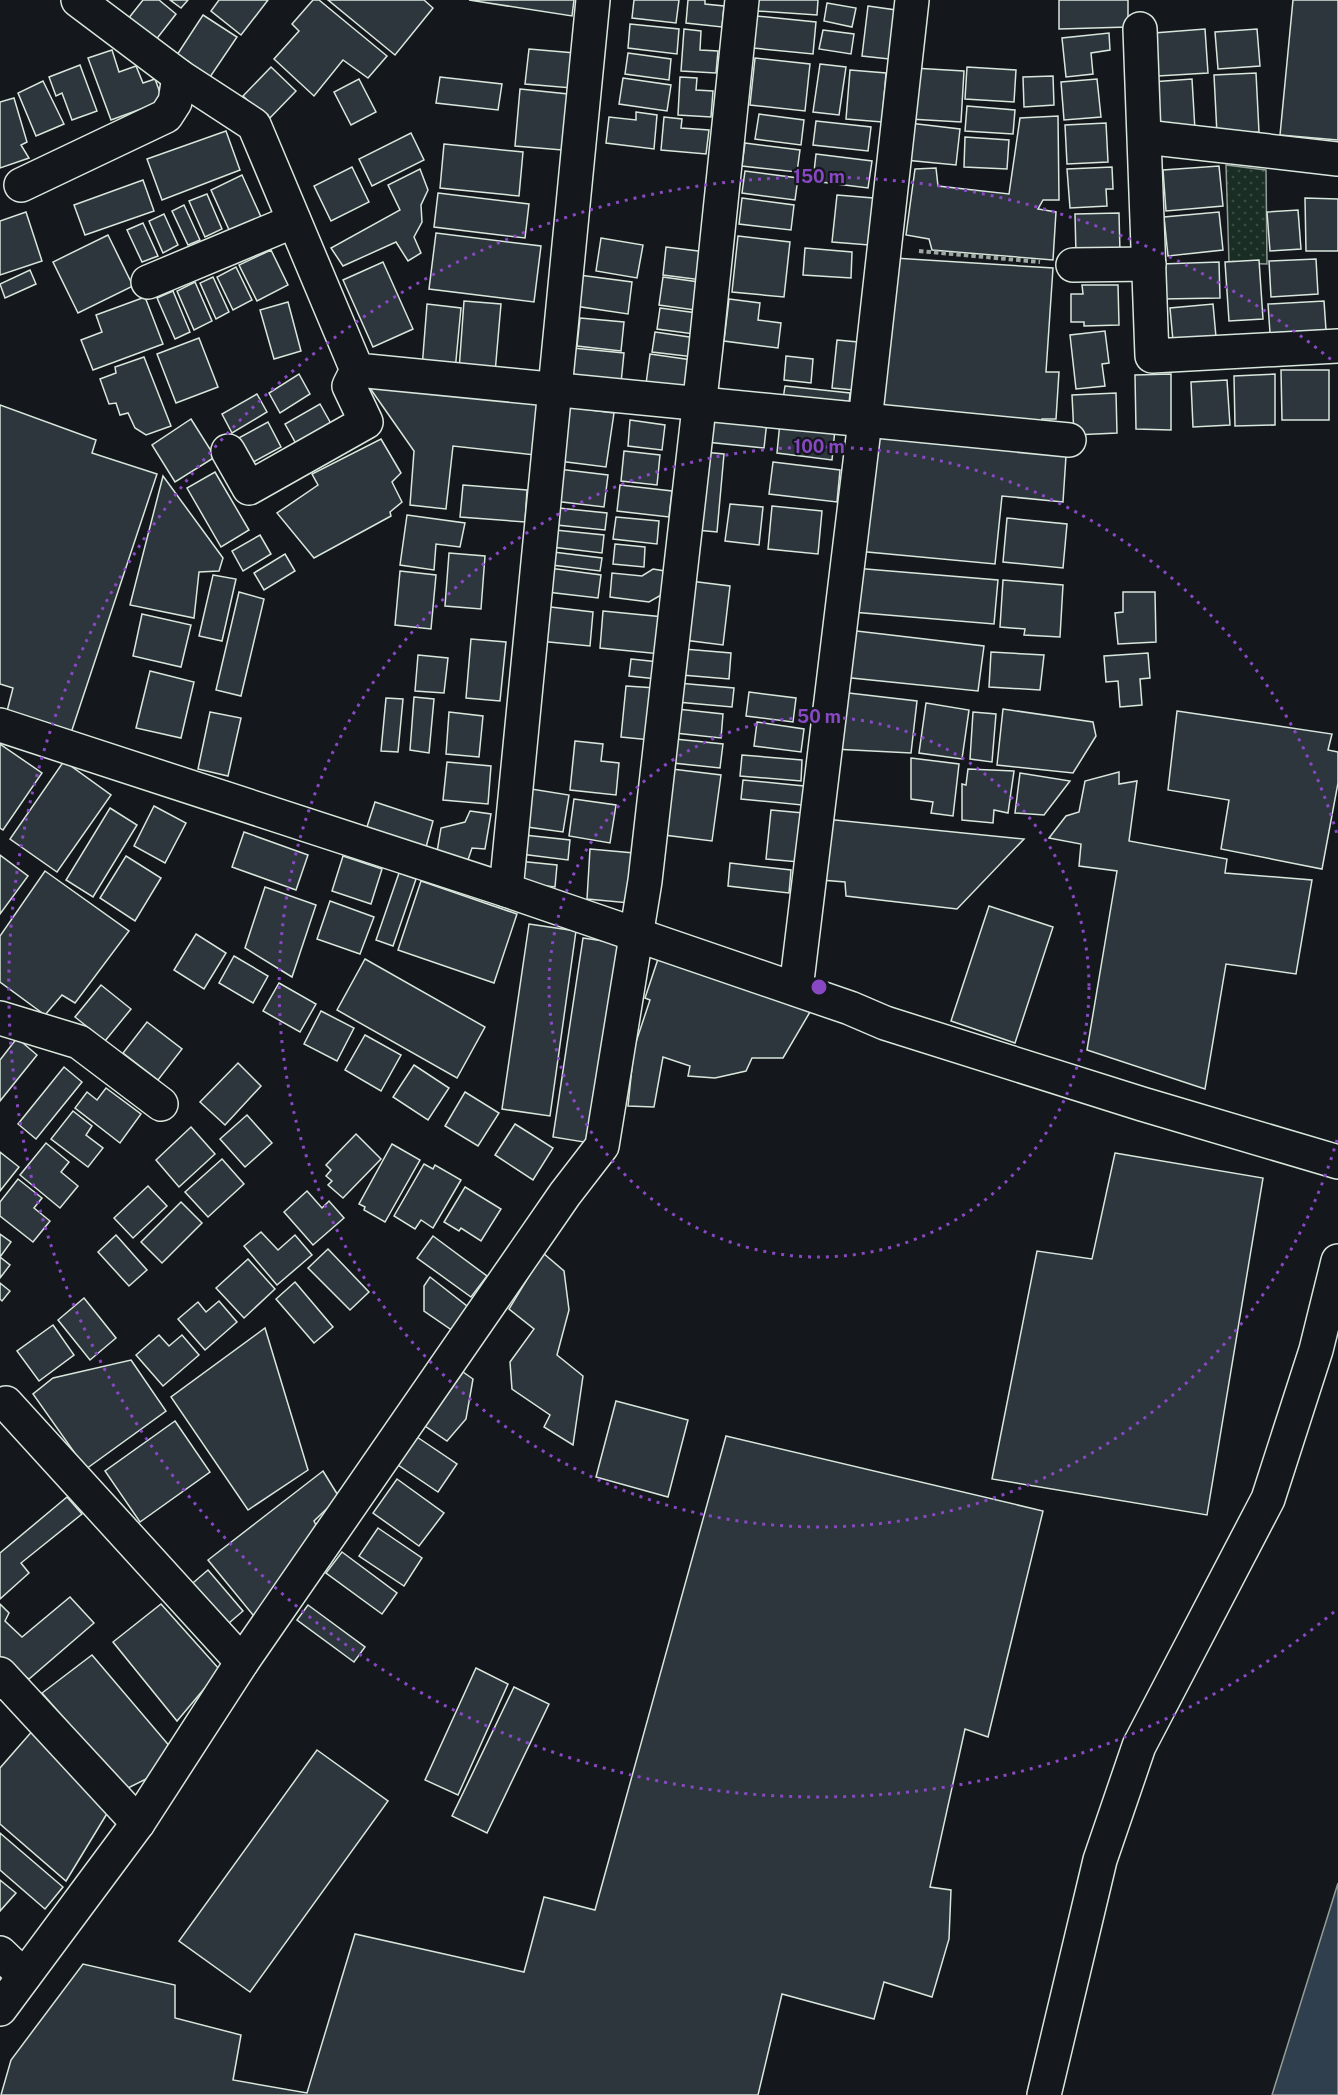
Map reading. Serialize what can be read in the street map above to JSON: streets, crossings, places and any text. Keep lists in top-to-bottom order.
{
  "rings": ["150 m", "100 m", "50 m"]
}
